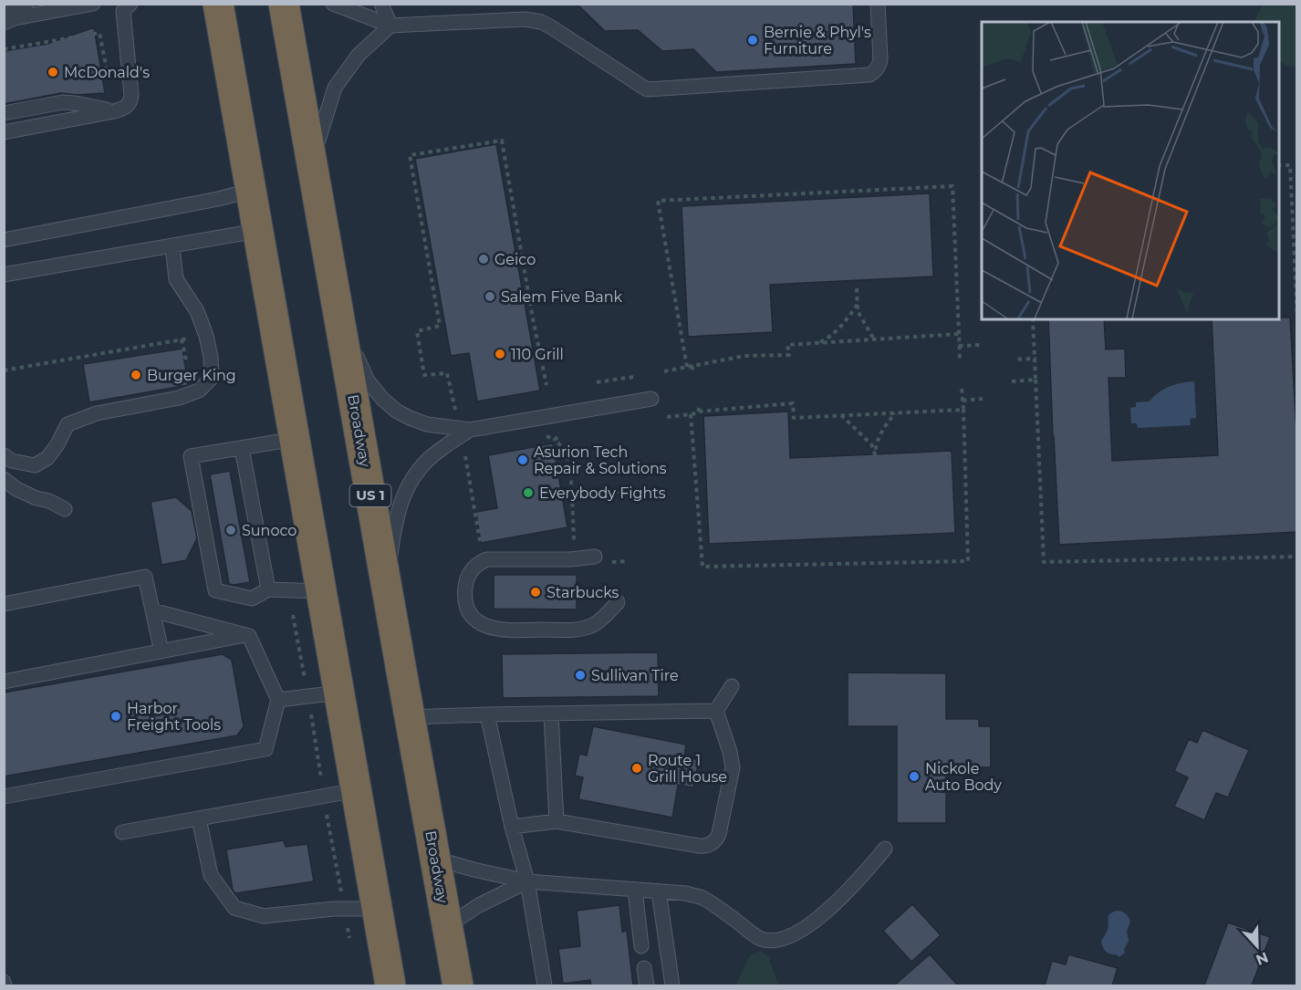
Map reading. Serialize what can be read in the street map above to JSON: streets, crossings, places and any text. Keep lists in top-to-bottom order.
{
  "streets": {
    "highway": ["Broadway", "US 1"]
  },
  "places": [
    "Bernie & Phyl's Furniture",
    "McDonald's",
    "Geico",
    "Salem Five Bank",
    "110 Grill",
    "Burger King",
    "Asurion Tech Repair & Solutions",
    "Everybody Fights",
    "Sunoco",
    "Starbucks",
    "Sullivan Tire",
    "Harbor Freight Tools",
    "Route 1 Grill House",
    "Nickole Auto Body"
  ],
  "north": "bottom"
}
